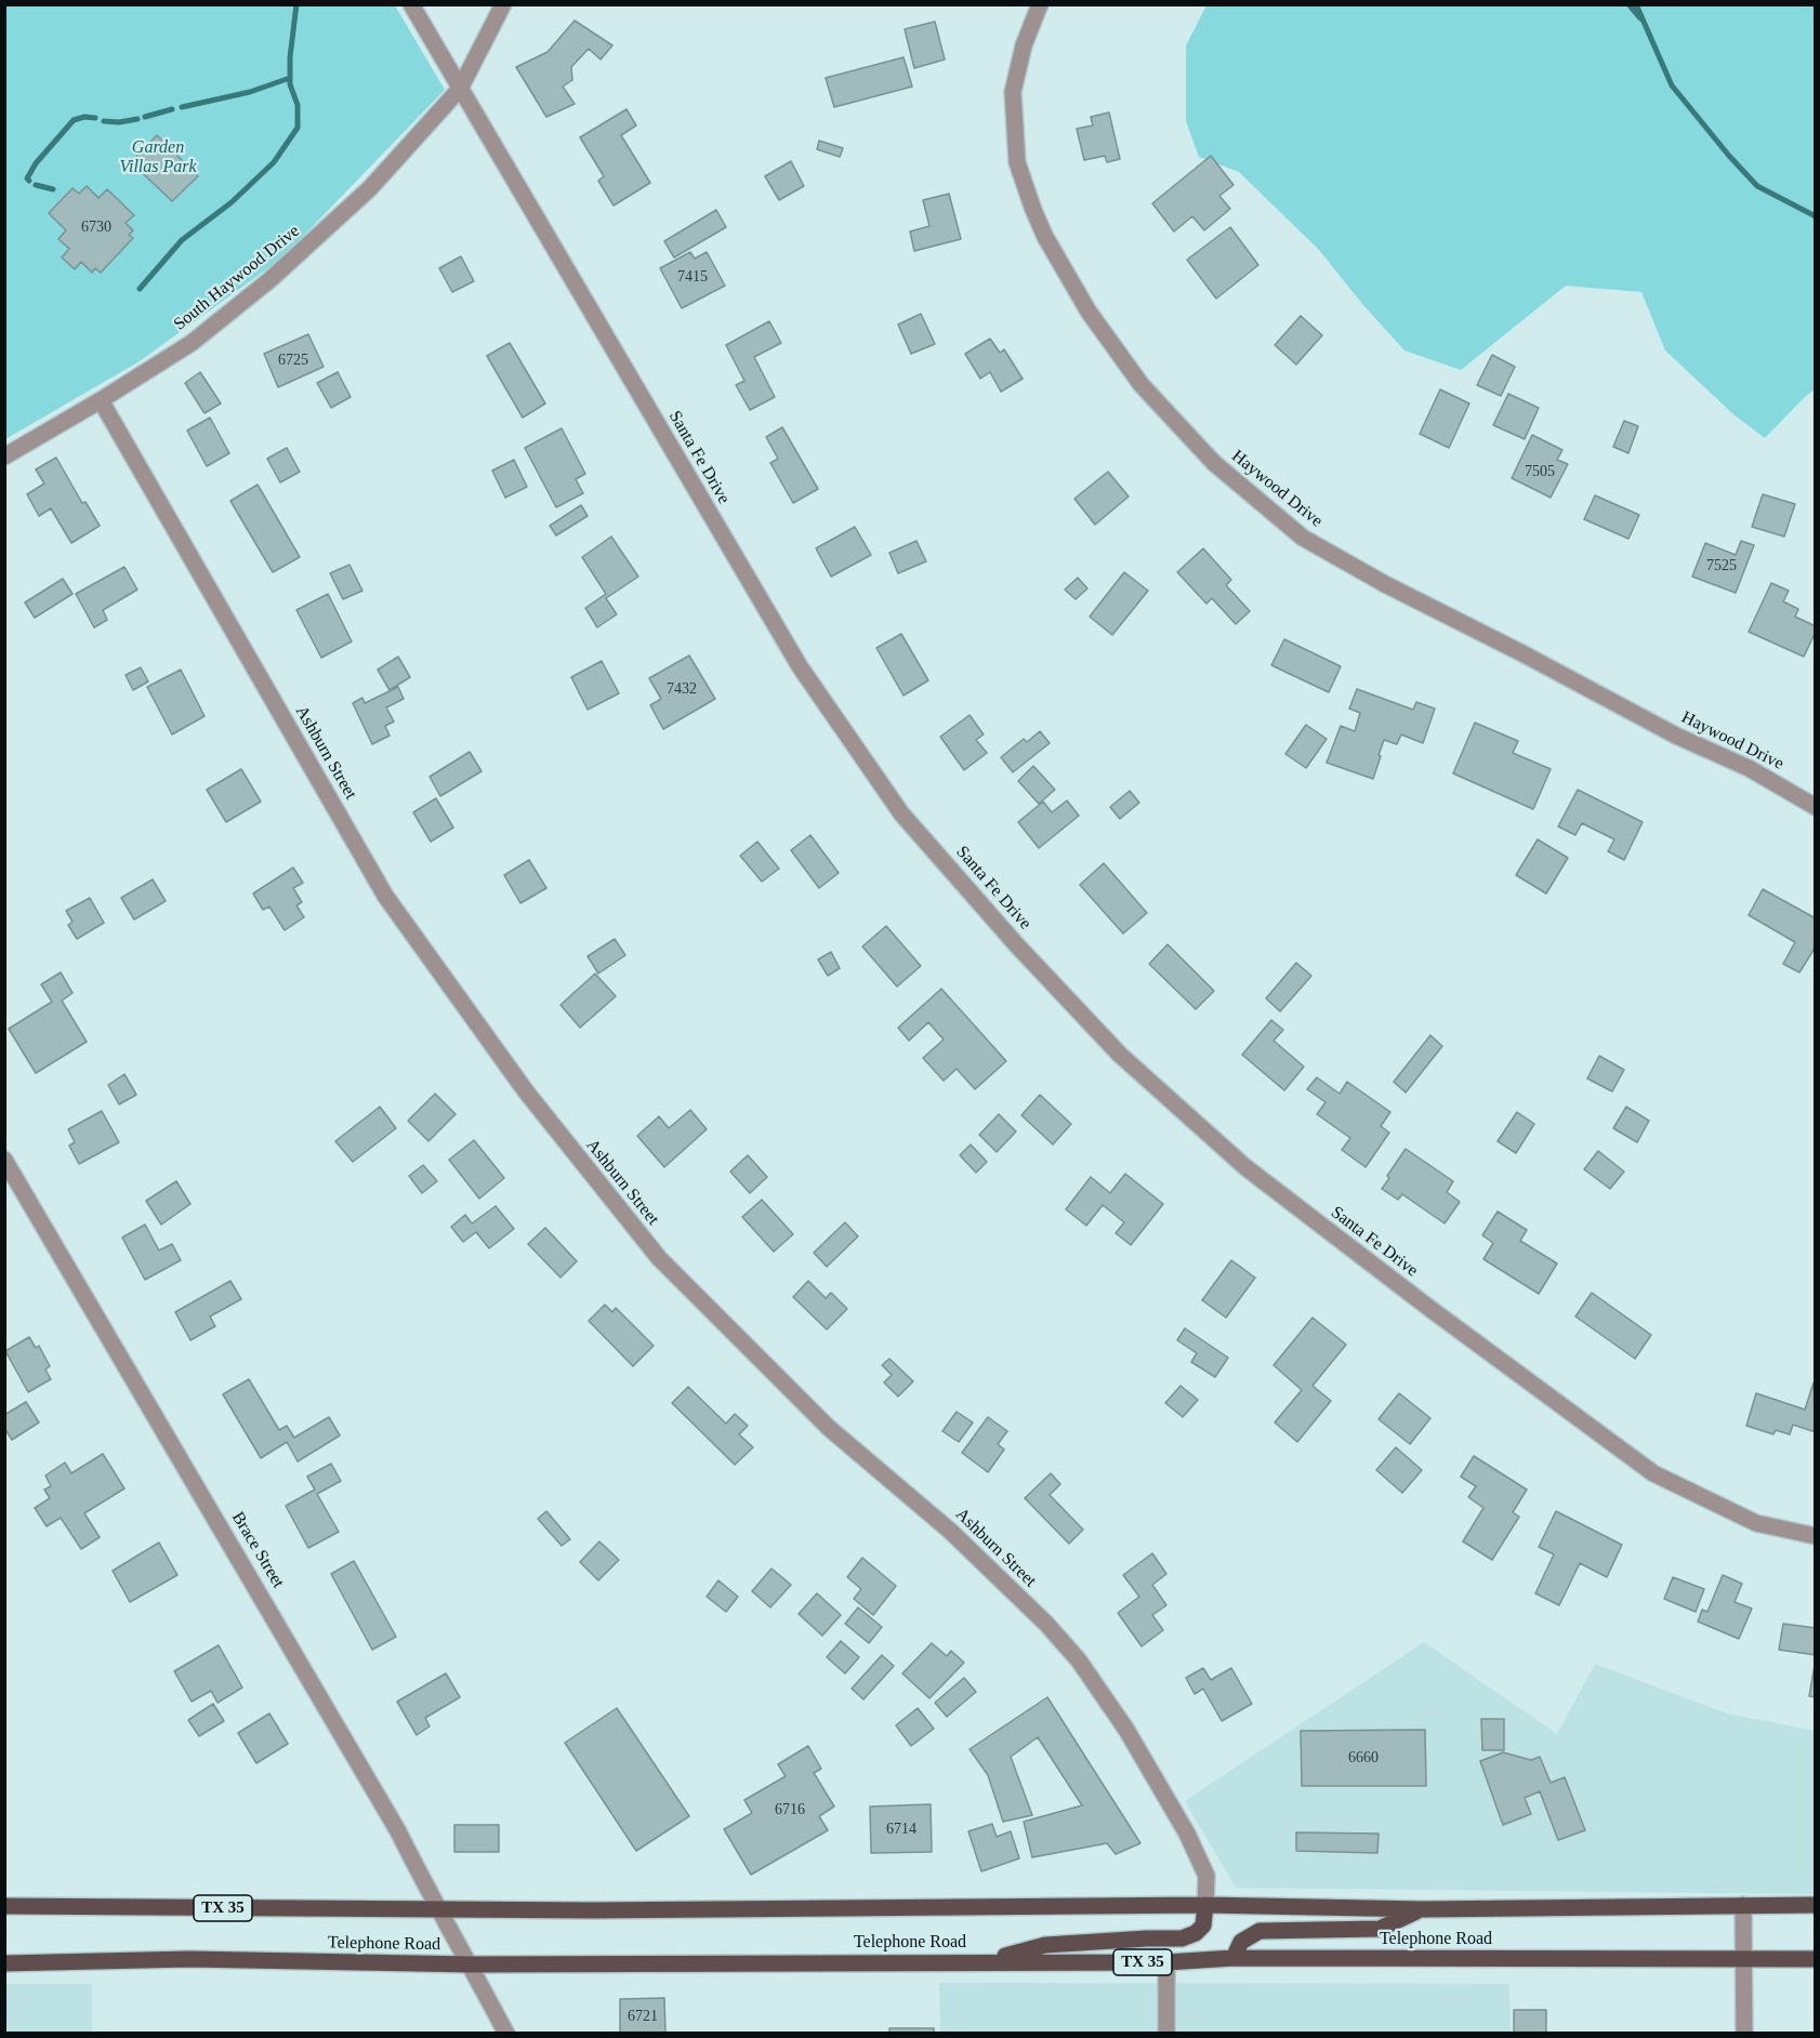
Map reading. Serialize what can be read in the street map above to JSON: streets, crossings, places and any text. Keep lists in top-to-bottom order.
{
  "streets": {
    "main road": ["TX 35", "Telephone Road"],
    "street": [
      "South Haywood Drive",
      "Santa Fe Drive",
      "Haywood Drive",
      "Ashburn Street",
      "Brace Street"
    ]
  },
  "crossings": [
    ["South Haywood Drive", "Santa Fe Drive"],
    ["South Haywood Drive", "Ashburn Street"],
    ["Ashburn Street", "Telephone Road"],
    ["Brace Street", "Telephone Road"]
  ],
  "parks": ["Garden Villas Park"],
  "house_numbers": [
    "6730",
    "7415",
    "6725",
    "7505",
    "7525",
    "7432",
    "6660",
    "6716",
    "6714",
    "6721"
  ]
}
